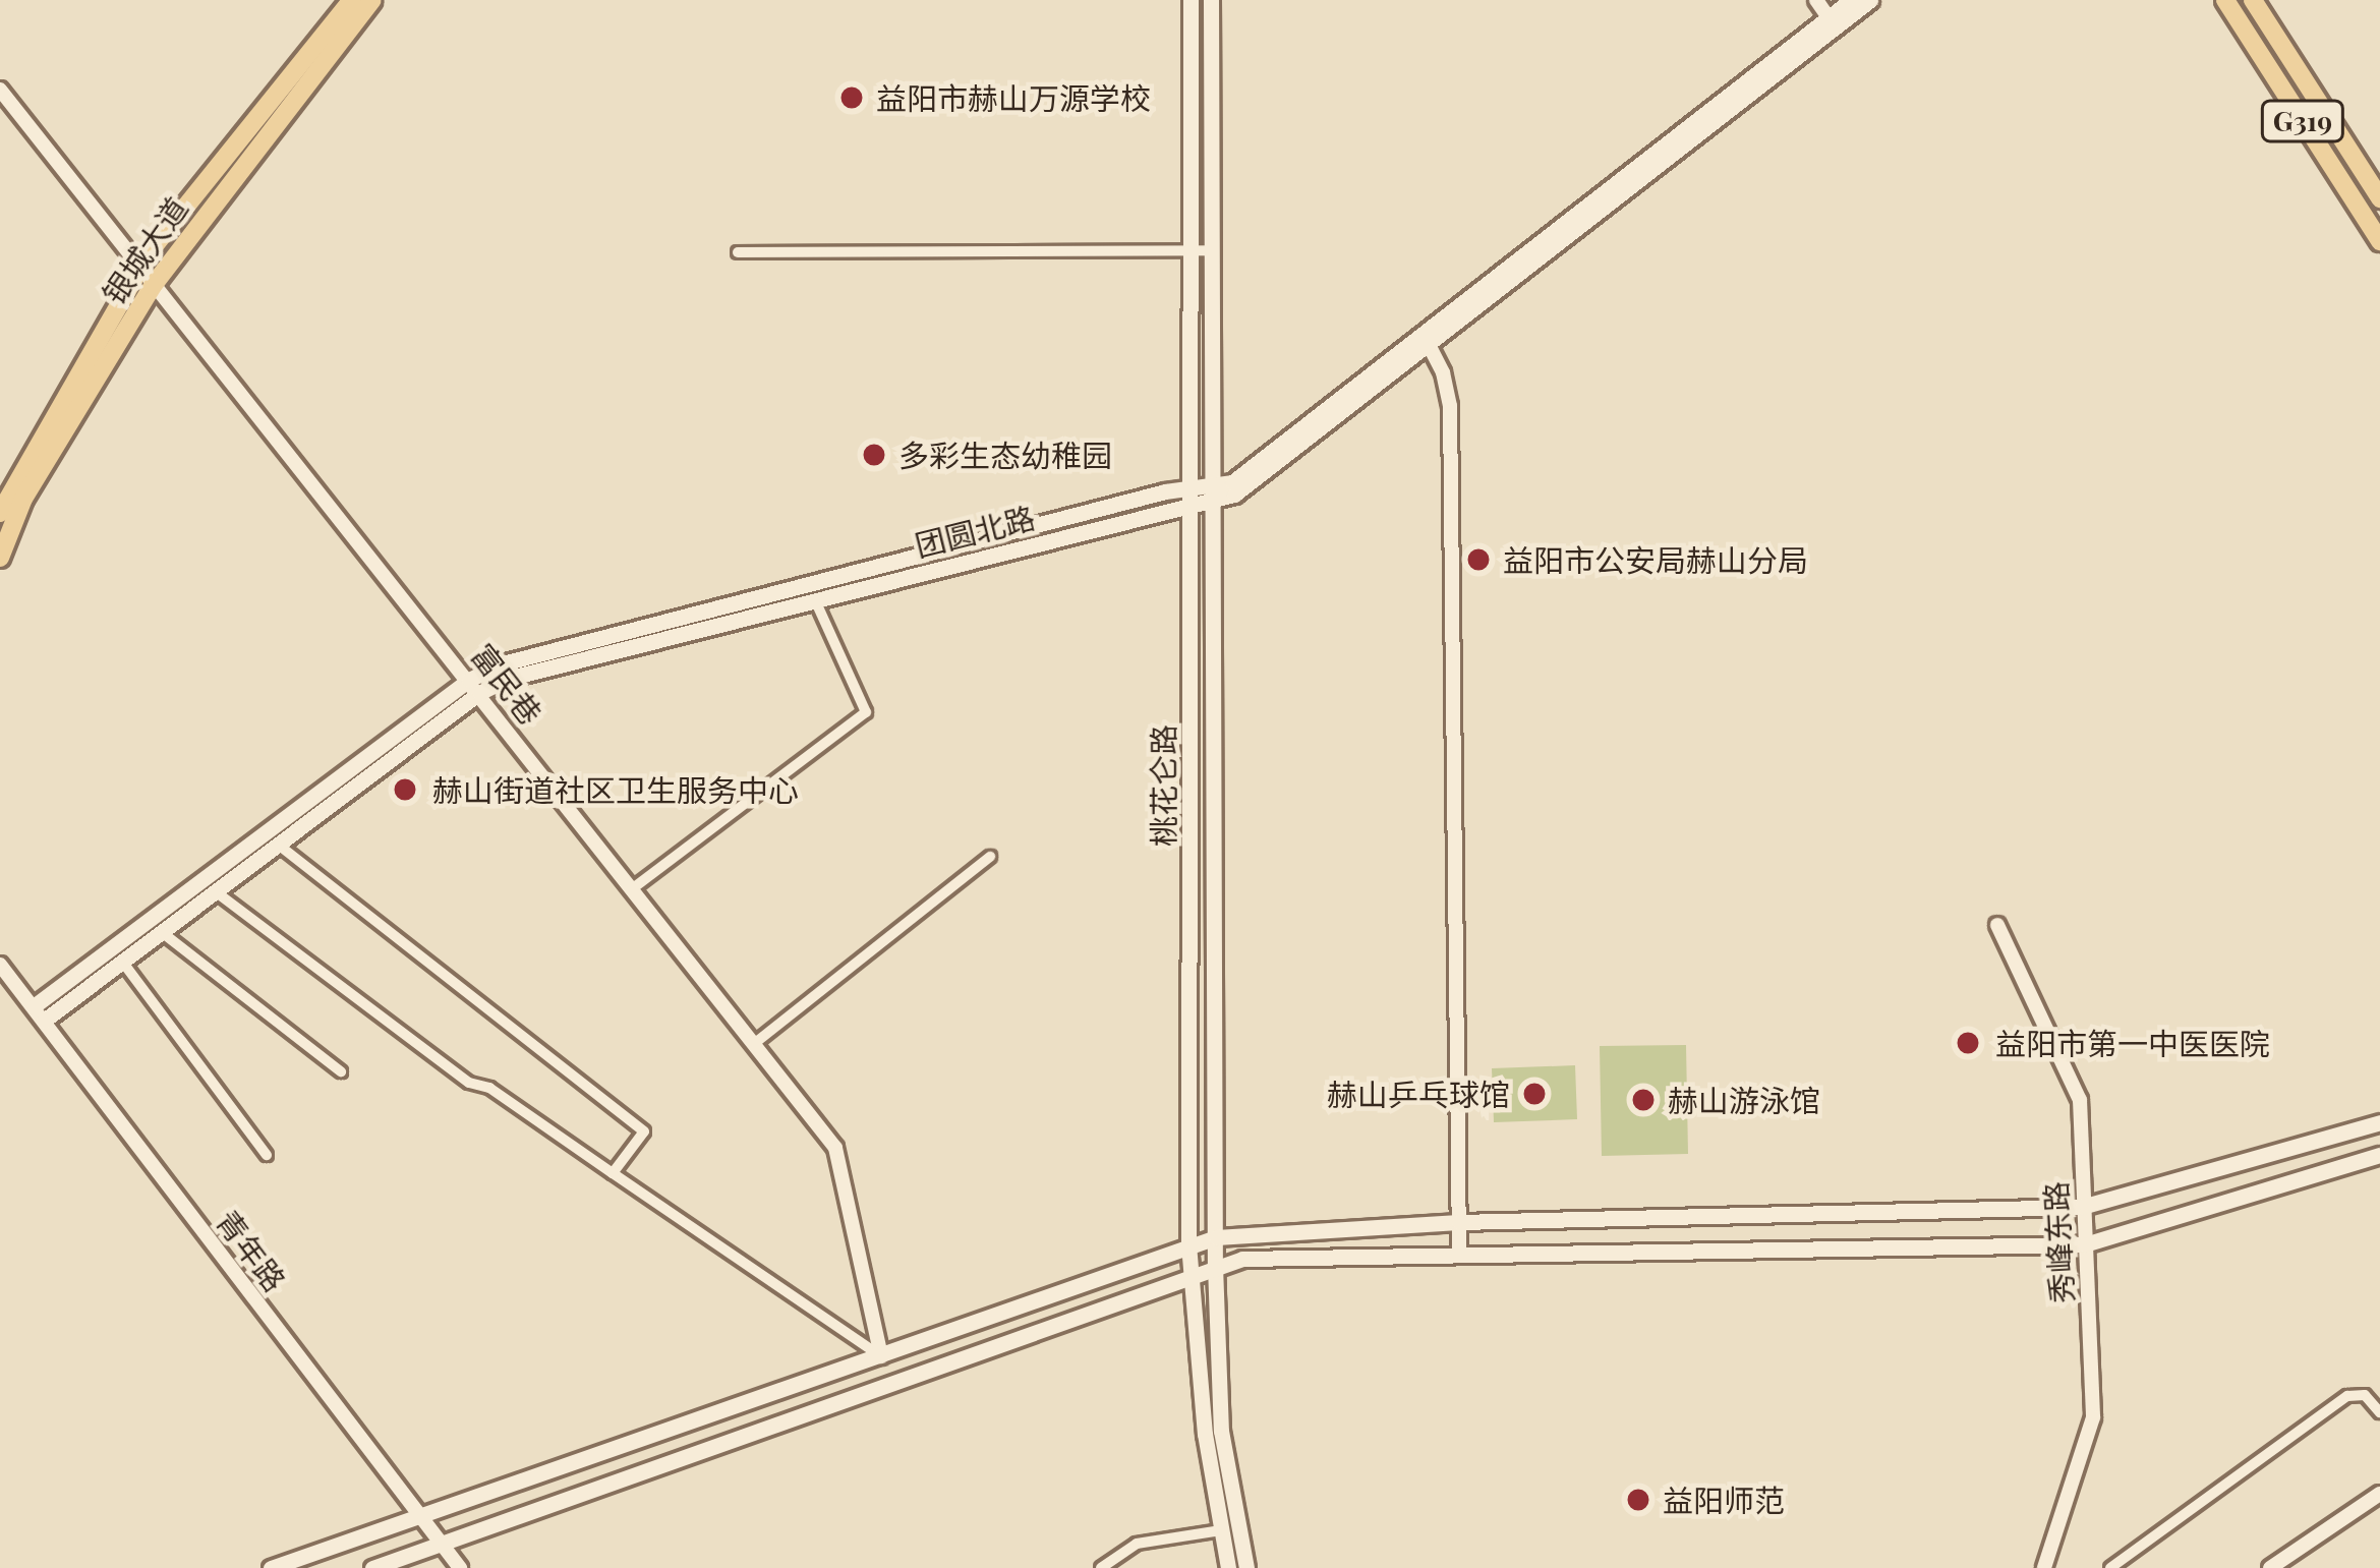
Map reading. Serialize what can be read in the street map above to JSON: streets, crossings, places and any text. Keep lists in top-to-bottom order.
{
  "streets": {
    "main road": [
      "G319",
      "银城大道",
      "团圆北路",
      "桃花仑路"
    ],
    "street": ["富民巷", "秀峰东路", "青年路"]
  },
  "crossings": [
    ["银城大道", "富民巷"],
    ["团圆北路", "富民巷"],
    ["团圆北路", "桃花仑路"],
    ["团圆北路", "青年路"]
  ],
  "places": [
    "益阳市赫山万源学校",
    "多彩生态幼稚园",
    "益阳市公安局赫山分局",
    "赫山街道社区卫生服务中心",
    "益阳市第一中医医院",
    "赫山乒乓球馆",
    "赫山游泳馆",
    "益阳师范"
  ]
}
